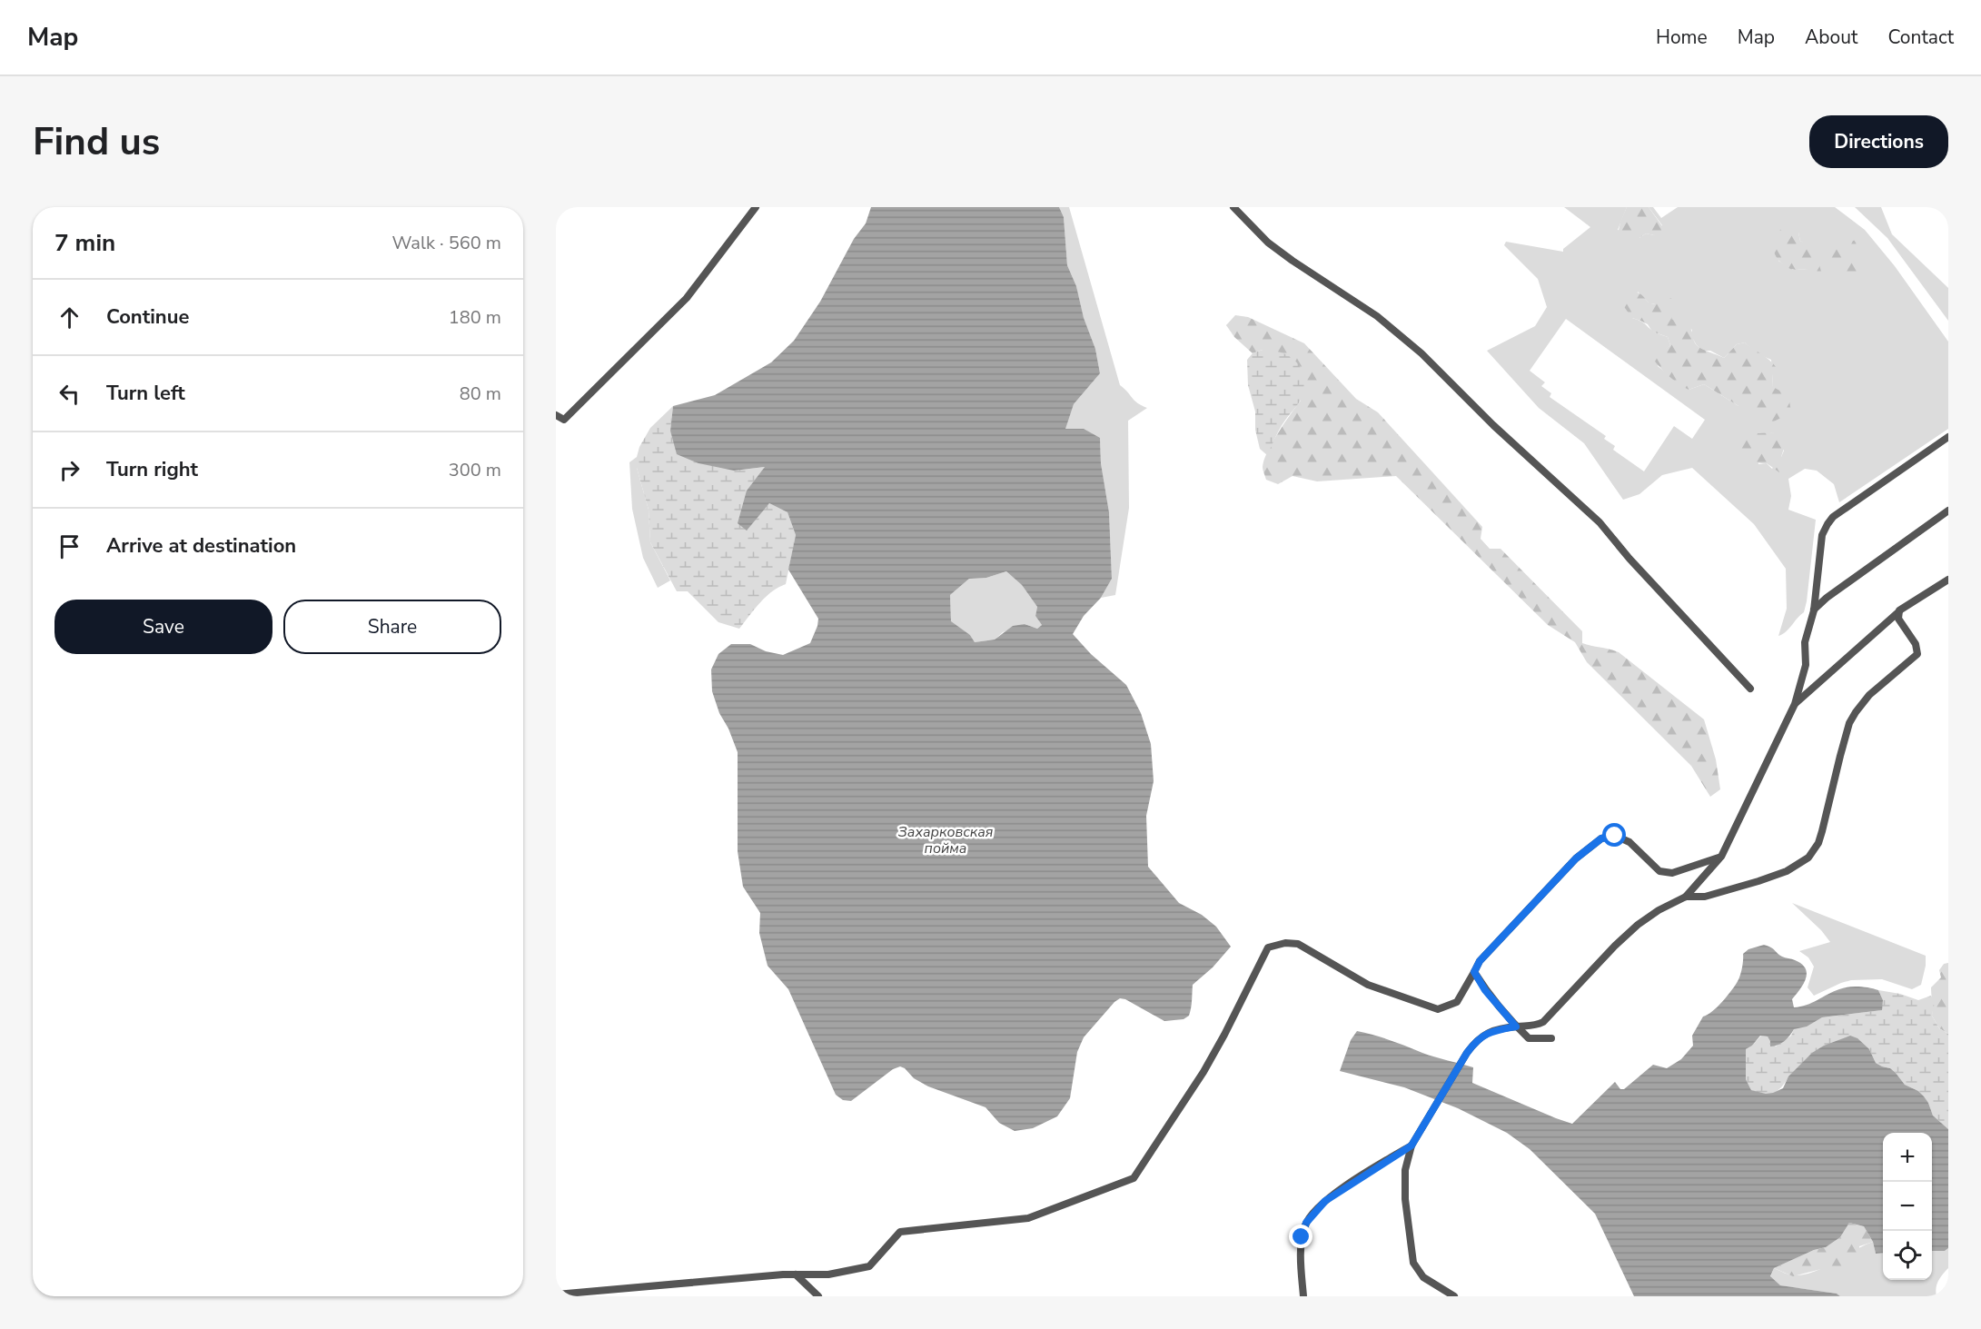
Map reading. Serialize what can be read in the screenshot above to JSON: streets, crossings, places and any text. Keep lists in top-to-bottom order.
{
  "water": ["Захарковская пойма"],
  "page": {
    "header": "Map",
    "nav": [
      "Home",
      "Map",
      "About",
      "Contact"
    ],
    "buttons": [
      "Directions",
      ["Save", "Share"]
    ],
    "title": "Find us",
    "heading": ["7 min", "Walk · 560 m"],
    "list": [
      ["Continue", "180 m"],
      ["Turn left", "80 m"],
      ["Turn right", "300 m"],
      "Arrive at destination"
    ],
    "map_buttons": ["+", "−"]
  }
}
